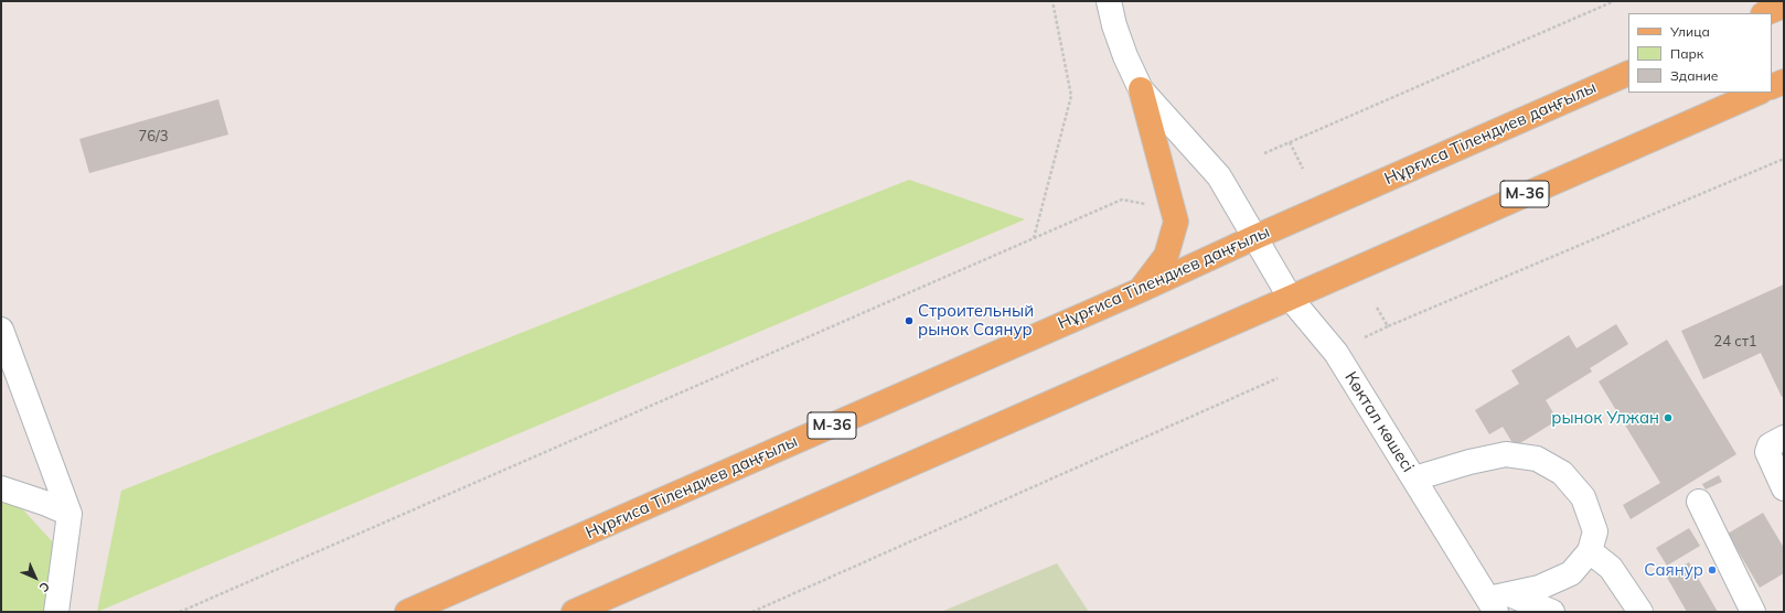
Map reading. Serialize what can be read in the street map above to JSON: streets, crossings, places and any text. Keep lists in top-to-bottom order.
{
  "streets": {
    "main road": ["Нұрғиса Тілендиев даңғылы", "M-36"],
    "street": ["Көктал көшесі"]
  },
  "crossings": [
    ["Нұрғиса Тілендиев даңғылы", "Көктал көшесі"],
    ["M-36", "Көктал көшесі"]
  ],
  "places": ["Строительный рынок Саянур", "рынок Улжан", "Саянур"],
  "house_numbers": ["76/3", "24 ст1"],
  "legend": ["Улица", "Парк", "Здание"],
  "north": "bottom right"
}
